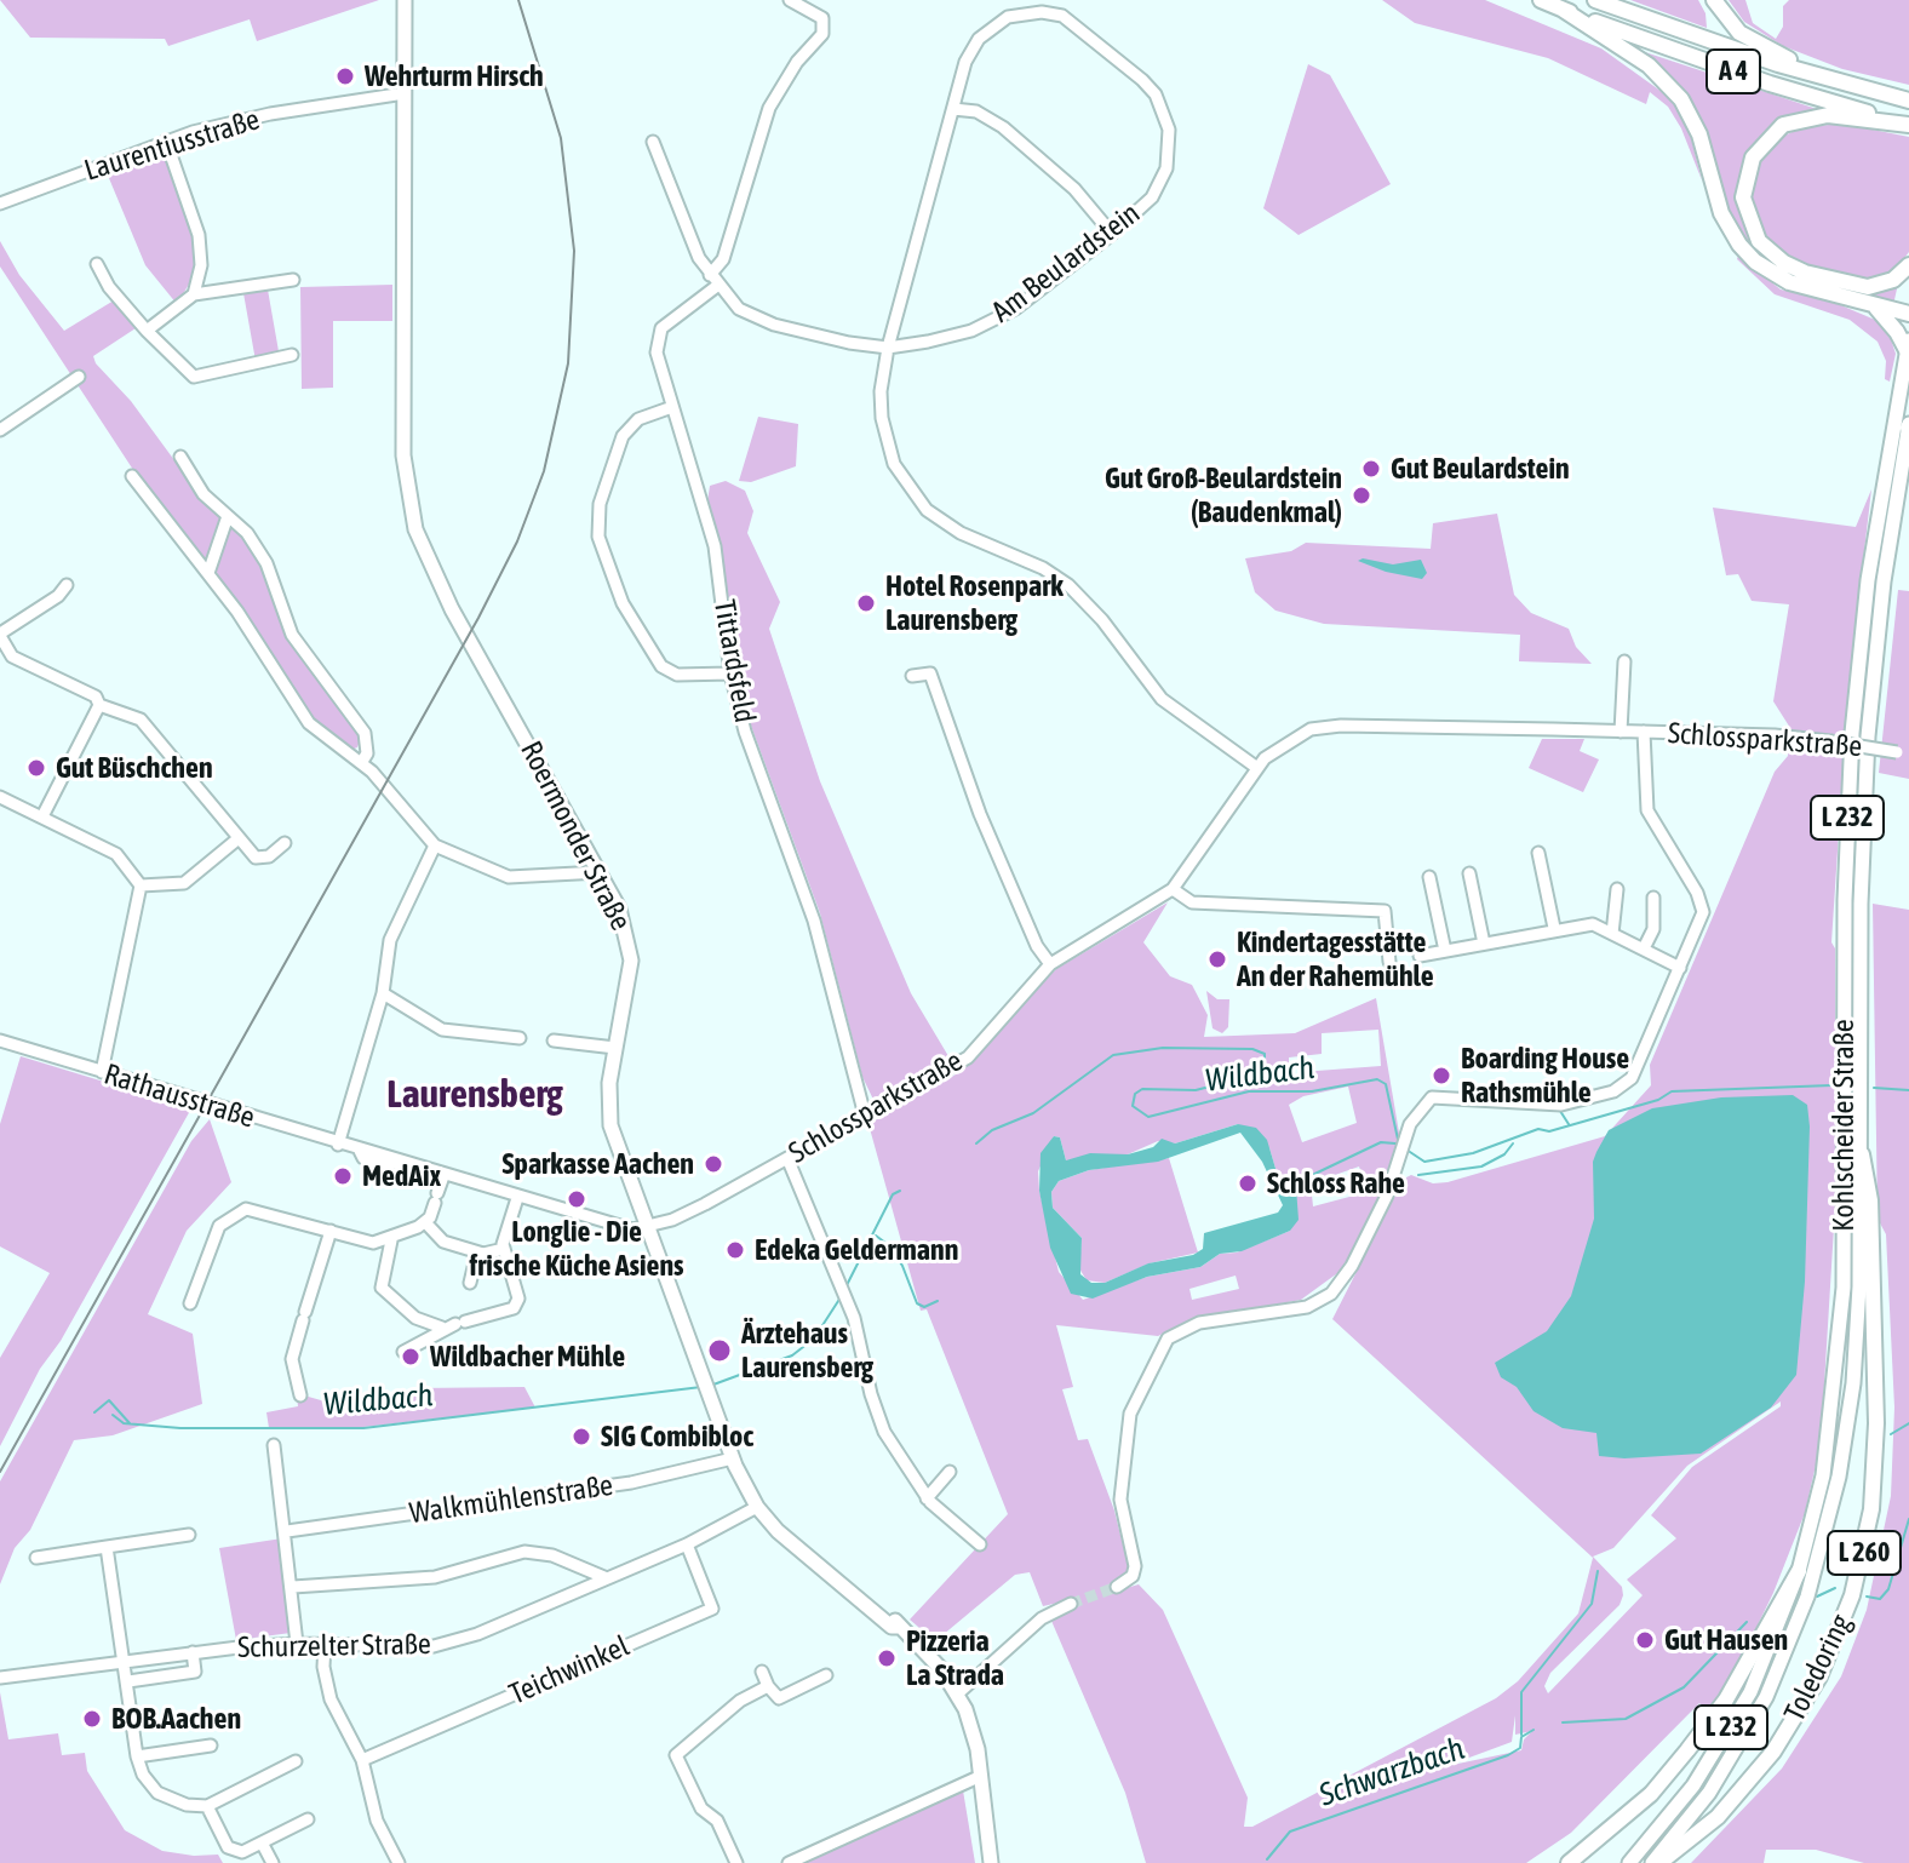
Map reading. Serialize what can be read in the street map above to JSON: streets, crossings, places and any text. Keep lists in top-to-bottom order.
{
  "streets": {
    "highway": ["A 4", "L 260", "Toledoring"],
    "main road": ["L 232", "Roermonder Straße", "Kohlscheider Straße"],
    "street": [
      "Laurentiusstraße",
      "Am Beulardstein",
      "Tittardsfeld",
      "Schlossparkstraße",
      "Rathausstraße",
      "Walkmühlenstraße",
      "Schurzelter Straße",
      "Teichwinkel"
    ]
  },
  "crossings": [
    ["Laurentiusstraße", "Roermonder Straße"],
    ["Tittardsfeld", "Schlossparkstraße"],
    ["Schlossparkstraße", "Roermonder Straße"],
    ["Schlossparkstraße", "Rathausstraße"],
    ["Roermonder Straße", "Rathausstraße"],
    ["Roermonder Straße", "Walkmühlenstraße"],
    ["Roermonder Straße", "Schurzelter Straße"],
    ["Kohlscheider Straße", "L 260"],
    ["Kohlscheider Straße", "Toledoring"],
    ["Schurzelter Straße", "Teichwinkel"]
  ],
  "districts": ["Laurensberg"],
  "water": ["Wildbach", "Schwarzbach"],
  "places": [
    "Wehrturm Hirsch",
    "Gut Beulardstein",
    "Gut Groß-Beulardstein (Baudenkmal)",
    "Hotel Rosenpark Laurensberg",
    "Gut Büschchen",
    "Kindertagesstätte An der Rahemühle",
    "Boarding House Rathsmühle",
    "Sparkasse Aachen",
    "MedAix",
    "Schloss Rahe",
    "Longlie - Die frische Küche Asiens",
    "Edeka Geldermann",
    "Ärztehaus Laurensberg",
    "Wildbacher Mühle",
    "SIG Combibloc",
    "Gut Hausen",
    "Pizzeria La Strada",
    "BOB.Aachen"
  ]
}
